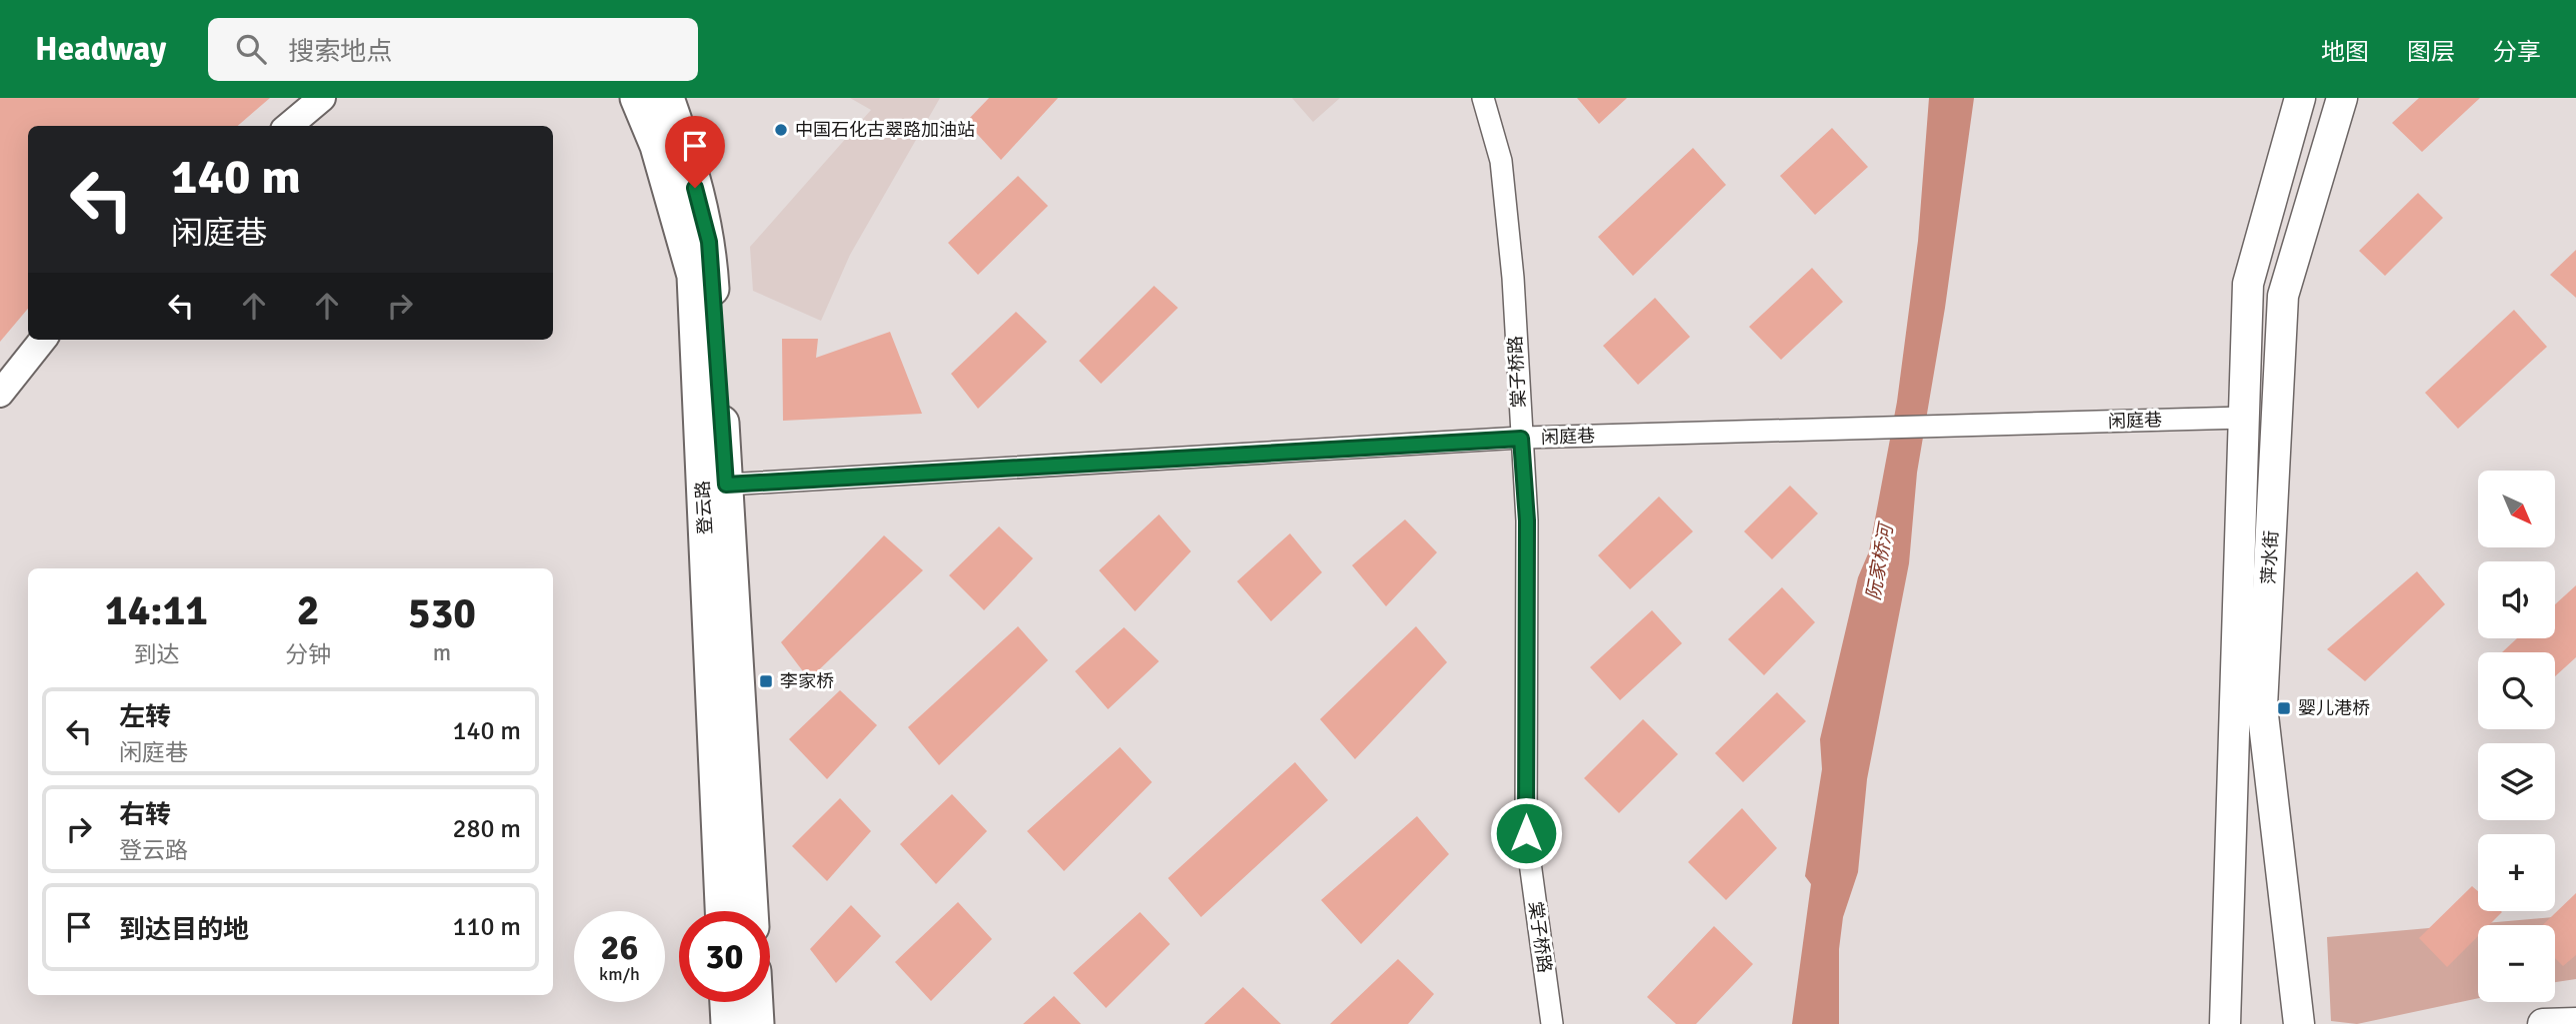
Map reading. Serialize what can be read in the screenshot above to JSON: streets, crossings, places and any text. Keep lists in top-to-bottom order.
{
  "streets": {
    "main road": ["登云路", "萍水街"],
    "street": ["棠子桥路", "闲庭巷"]
  },
  "crossings": [
    ["棠子桥路", "闲庭巷"],
    ["闲庭巷", "登云路"],
    ["闲庭巷", "萍水街"]
  ],
  "water": ["阮家桥河"],
  "places": {
    "other": ["中国石化古翠路加油站"],
    "transit": ["李家桥", "婴儿港桥"]
  },
  "north": "bottom right",
  "page": {
    "header": "Headway",
    "search": "搜索地点",
    "nav": ["地图", "图层", "分享"],
    "turn": ["140 m", "闲庭巷"],
    "map_buttons": ["+", "−"],
    "eta": [
      "14:11",
      "到达",
      "2",
      "分钟",
      "530",
      "m"
    ],
    "list": [
      {
        "name": "左转",
        "note": "闲庭巷",
        "value": "140 m"
      },
      {
        "name": "右转",
        "note": "登云路",
        "value": "280 m"
      },
      {
        "name": "到达目的地",
        "value": "110 m"
      }
    ],
    "speed": "26 km/h",
    "limit": "30"
  }
}
